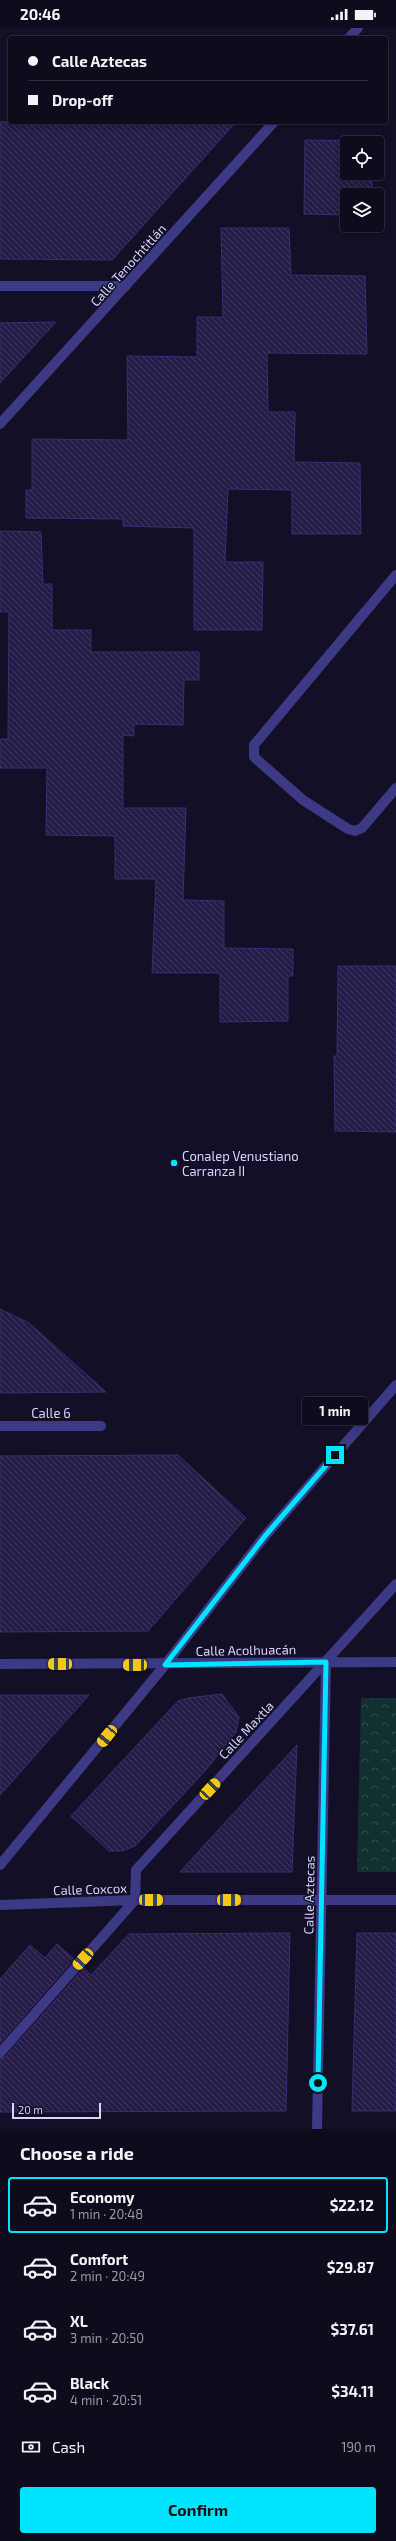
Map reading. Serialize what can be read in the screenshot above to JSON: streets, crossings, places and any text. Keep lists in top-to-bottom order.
{
  "streets": {
    "street": [
      "Calle Tenochtitlán",
      "Calle 6",
      "Calle Acolhuacán",
      "Calle Maxtla",
      "Calle Coxcox",
      "Calle Aztecas"
    ]
  },
  "crossings": [
    ["Calle Acolhuacán", "Calle Maxtla"],
    ["Calle Acolhuacán", "Calle Aztecas"],
    ["Calle Maxtla", "Calle Coxcox"],
    ["Calle Maxtla", "Calle Aztecas"],
    ["Calle Coxcox", "Calle Aztecas"]
  ],
  "places": ["Conalep Venustiano Carranza II"],
  "scale_bar": "20 m",
  "page": {
    "status": "20:46",
    "banner": ["Calle Aztecas", "Drop-off"],
    "bubble": "1 min",
    "scale": "20 m",
    "heading": "Choose a ride",
    "list": [
      {
        "name": "Economy",
        "note": "1 min · 20:48",
        "value": "$22.12"
      },
      {
        "name": "Comfort",
        "note": "2 min · 20:49",
        "value": "$29.87"
      },
      {
        "name": "XL",
        "note": "3 min · 20:50",
        "value": "$37.61"
      },
      {
        "name": "Black",
        "note": "4 min · 20:51",
        "value": "$34.11"
      }
    ],
    "pay": ["Cash", "190 m"],
    "buttons": "Confirm"
  }
}
